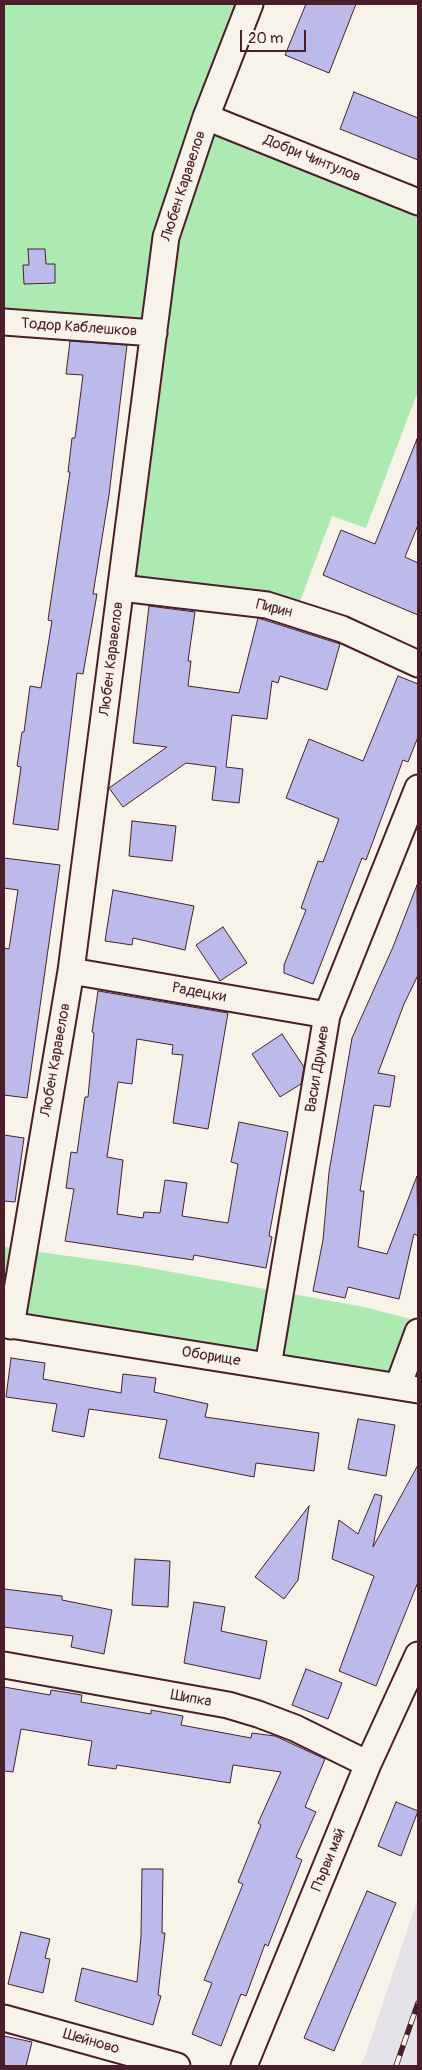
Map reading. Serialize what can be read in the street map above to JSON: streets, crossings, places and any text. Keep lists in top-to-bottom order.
{
  "streets": {
    "street": [
      "Добри Чинтулов",
      "Любен Каравелов",
      "Тодор Каблешков",
      "Пирин",
      "Радецки",
      "Васил Друмев",
      "Оборище",
      "Шипка",
      "Първи май",
      "Шейново"
    ]
  },
  "crossings": [
    ["Добри Чинтулов", "Любен Каравелов"],
    ["Любен Каравелов", "Тодор Каблешков"],
    ["Любен Каравелов", "Пирин"],
    ["Любен Каравелов", "Радецки"],
    ["Любен Каравелов", "Оборище"],
    ["Радецки", "Васил Друмев"],
    ["Васил Друмев", "Оборище"],
    ["Шипка", "Първи май"]
  ],
  "scale_bar": "20 m"
}
